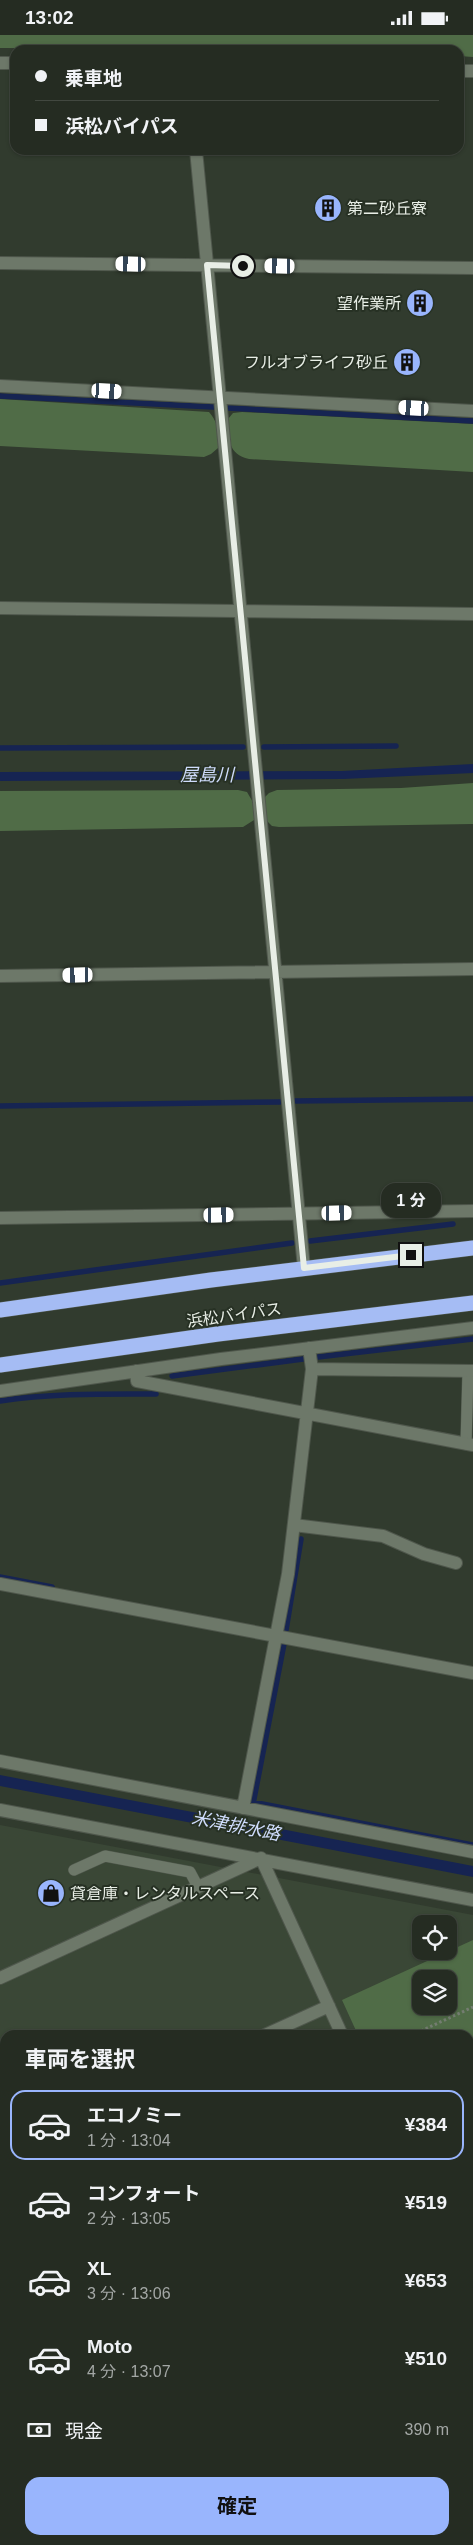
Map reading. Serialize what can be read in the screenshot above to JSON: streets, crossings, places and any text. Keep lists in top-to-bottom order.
{
  "streets": {
    "highway": ["浜松バイパス"]
  },
  "water": ["屋島川", "米津排水路"],
  "places": {
    "building": ["第二砂丘寮", "望作業所", "フルオブライフ砂丘"],
    "shop": ["貸倉庫・レンタルスペース"]
  },
  "page": {
    "status": "13:02",
    "banner": ["乗車地", "浜松バイパス"],
    "bubble": "1 分",
    "heading": "車両を選択",
    "list": [
      {
        "name": "エコノミー",
        "note": "1 分 · 13:04",
        "value": "¥384"
      },
      {
        "name": "コンフォート",
        "note": "2 分 · 13:05",
        "value": "¥519"
      },
      {
        "name": "XL",
        "note": "3 分 · 13:06",
        "value": "¥653"
      },
      {
        "name": "Moto",
        "note": "4 分 · 13:07",
        "value": "¥510"
      }
    ],
    "pay": ["現金", "390 m"],
    "buttons": "確定"
  }
}
